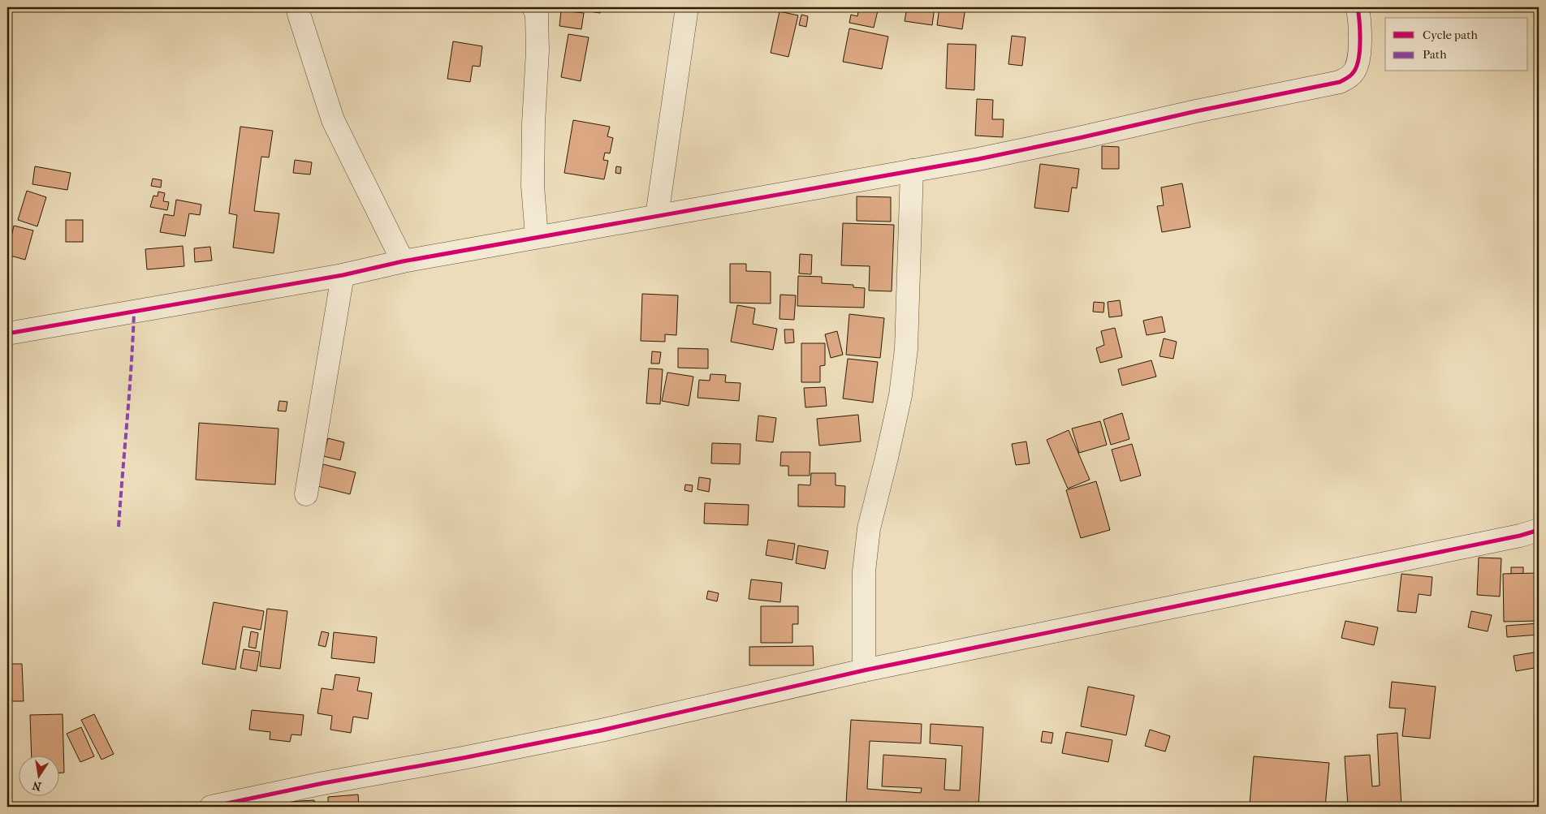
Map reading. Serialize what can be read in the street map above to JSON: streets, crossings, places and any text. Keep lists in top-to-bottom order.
{
  "legend": ["Cycle path", "Path"],
  "north": "bottom"
}
